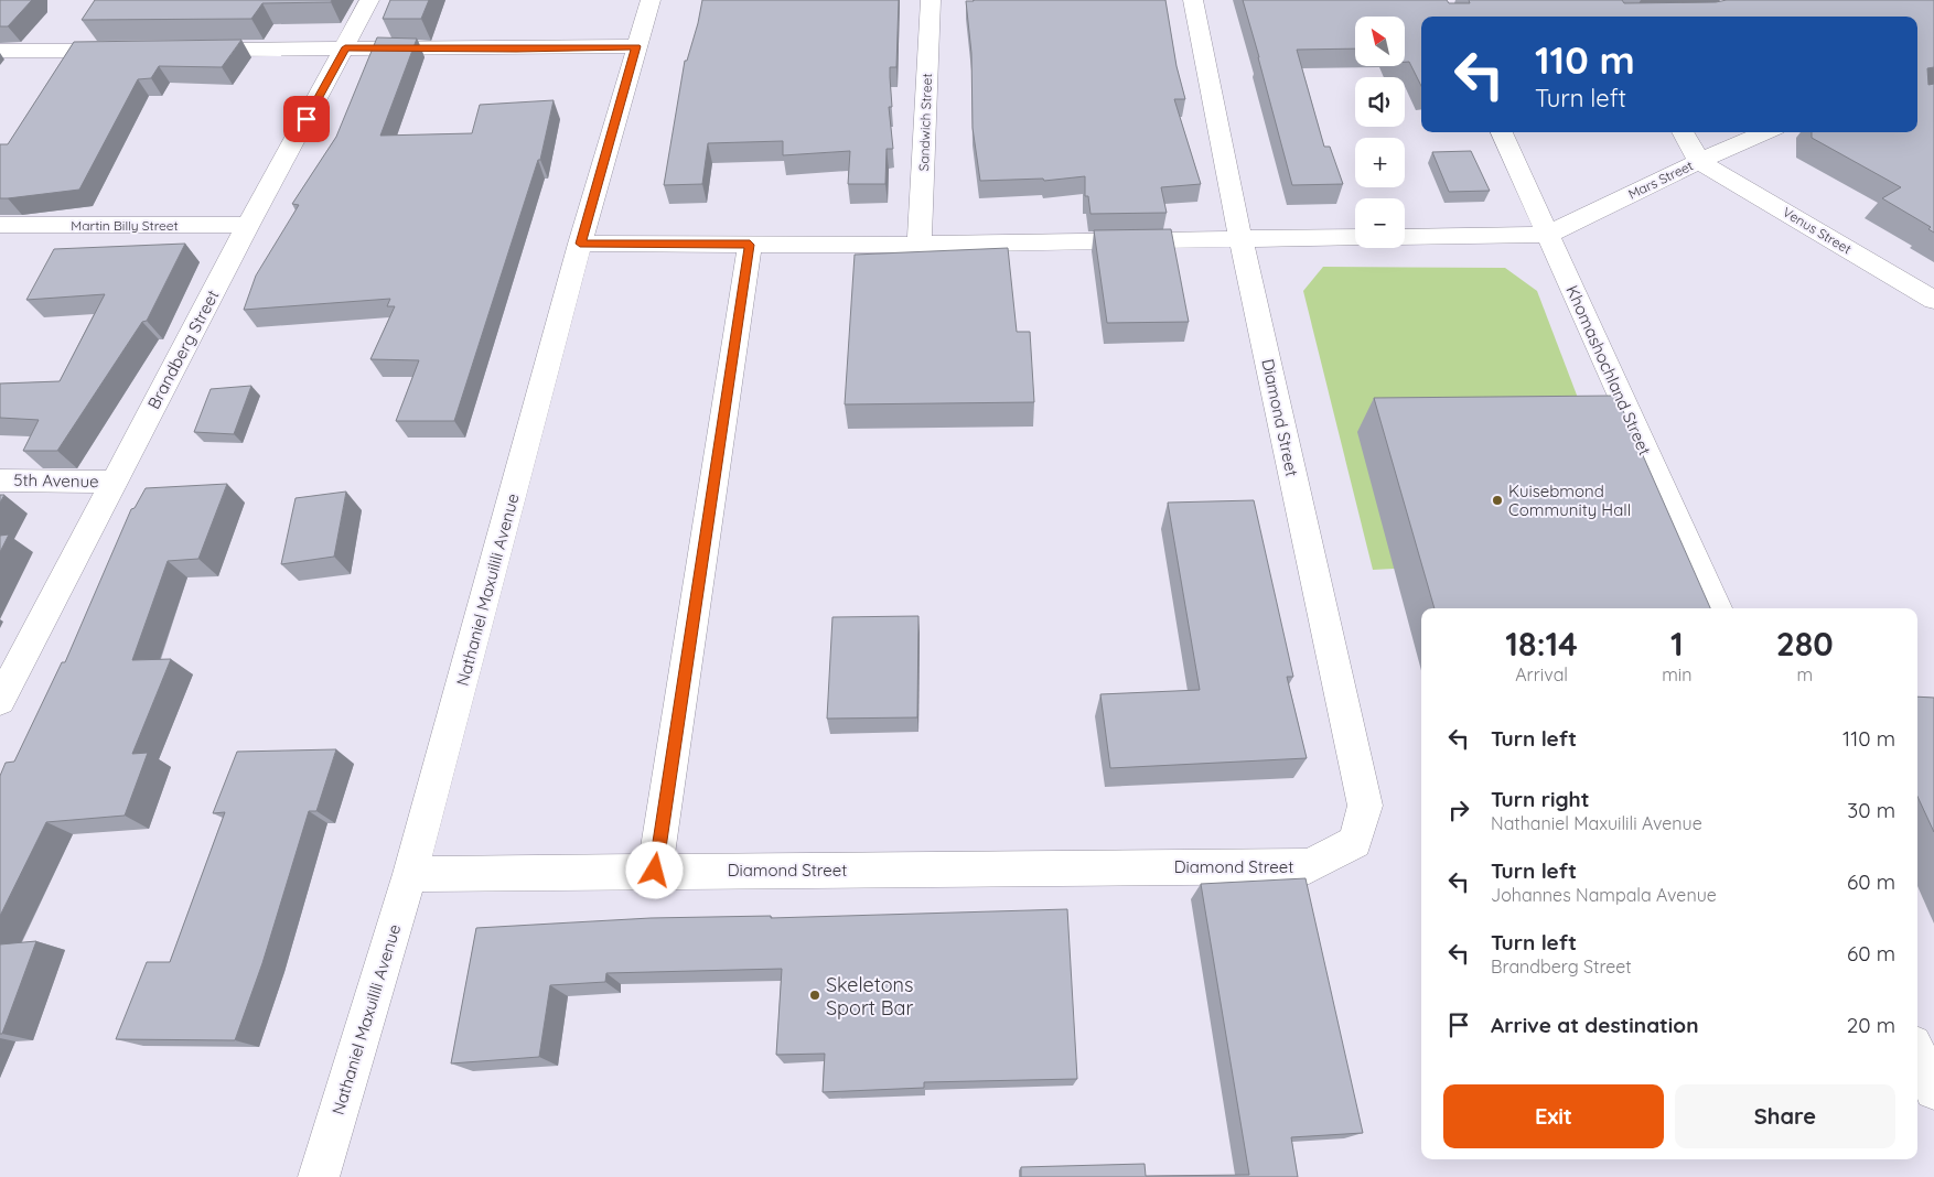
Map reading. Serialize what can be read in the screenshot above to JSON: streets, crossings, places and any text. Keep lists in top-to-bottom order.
{
  "streets": {
    "street": [
      "Sandwich Street",
      "Mars Street",
      "Martin Billy Street",
      "Venus Street",
      "Brandberg Street",
      "Khomashochland Street",
      "Diamond Street",
      "5th Avenue",
      "Nathaniel Maxuilili Avenue"
    ]
  },
  "crossings": [
    ["Mars Street", "Venus Street"],
    ["Mars Street", "Khomashochland Street"],
    ["Martin Billy Street", "Brandberg Street"],
    ["Brandberg Street", "5th Avenue"],
    ["Diamond Street", "Nathaniel Maxuilili Avenue"]
  ],
  "places": ["Kuisebmond Community Hall", "Skeletons Sport Bar"],
  "north": "top left",
  "page": {
    "map_buttons": ["+", "−"],
    "turn": ["110 m", "Turn left"],
    "eta": [
      "18:14",
      "Arrival",
      "1",
      "min",
      "280",
      "m"
    ],
    "list": [
      {
        "name": "Turn left",
        "value": "110 m"
      },
      {
        "name": "Turn right",
        "note": "Nathaniel Maxuilili Avenue",
        "value": "30 m"
      },
      {
        "name": "Turn left",
        "note": "Johannes Nampala Avenue",
        "value": "60 m"
      },
      {
        "name": "Turn left",
        "note": "Brandberg Street",
        "value": "60 m"
      },
      {
        "name": "Arrive at destination",
        "value": "20 m"
      }
    ],
    "buttons": ["Exit", "Share"]
  }
}
